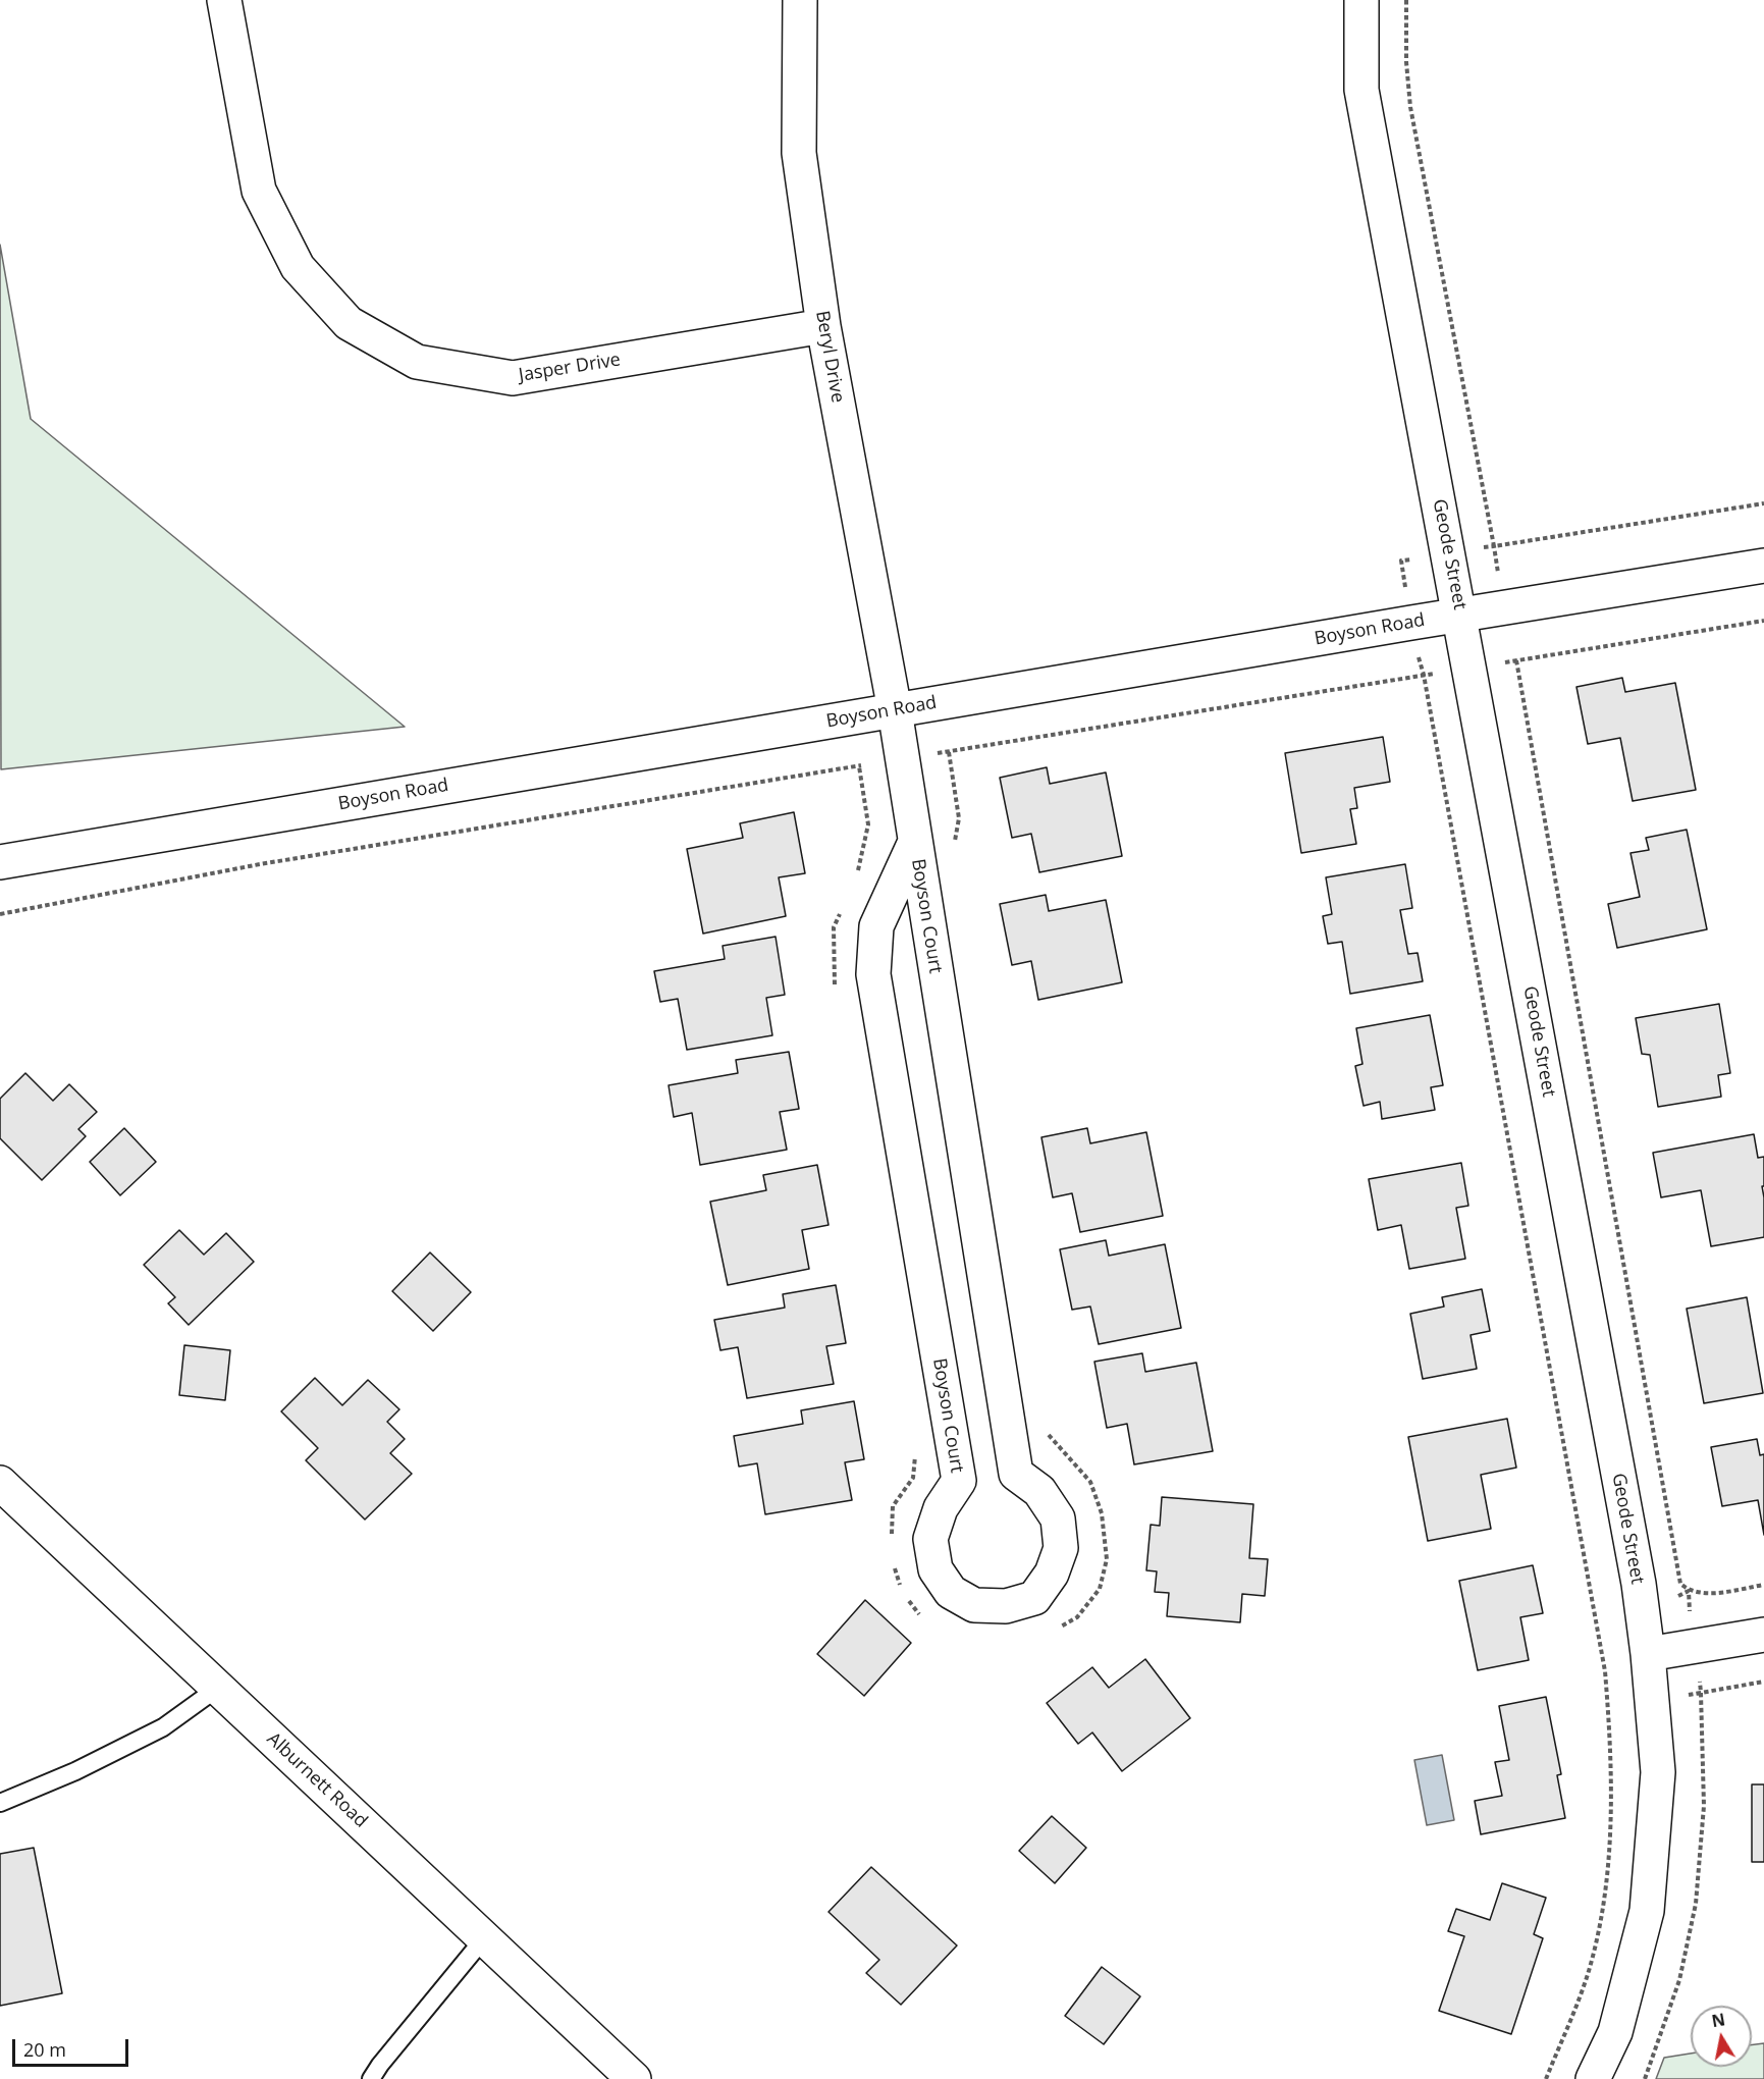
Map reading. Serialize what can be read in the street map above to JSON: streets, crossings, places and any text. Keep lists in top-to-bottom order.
{
  "streets": {
    "street": [
      "Beryl Drive",
      "Jasper Drive",
      "Geode Street",
      "Boyson Road",
      "Boyson Court",
      "Alburnett Road"
    ]
  },
  "crossings": [
    ["Beryl Drive", "Jasper Drive"],
    ["Beryl Drive", "Boyson Road"],
    ["Beryl Drive", "Boyson Court"],
    ["Geode Street", "Boyson Road"]
  ],
  "scale_bar": "20 m",
  "north": "top"
}
